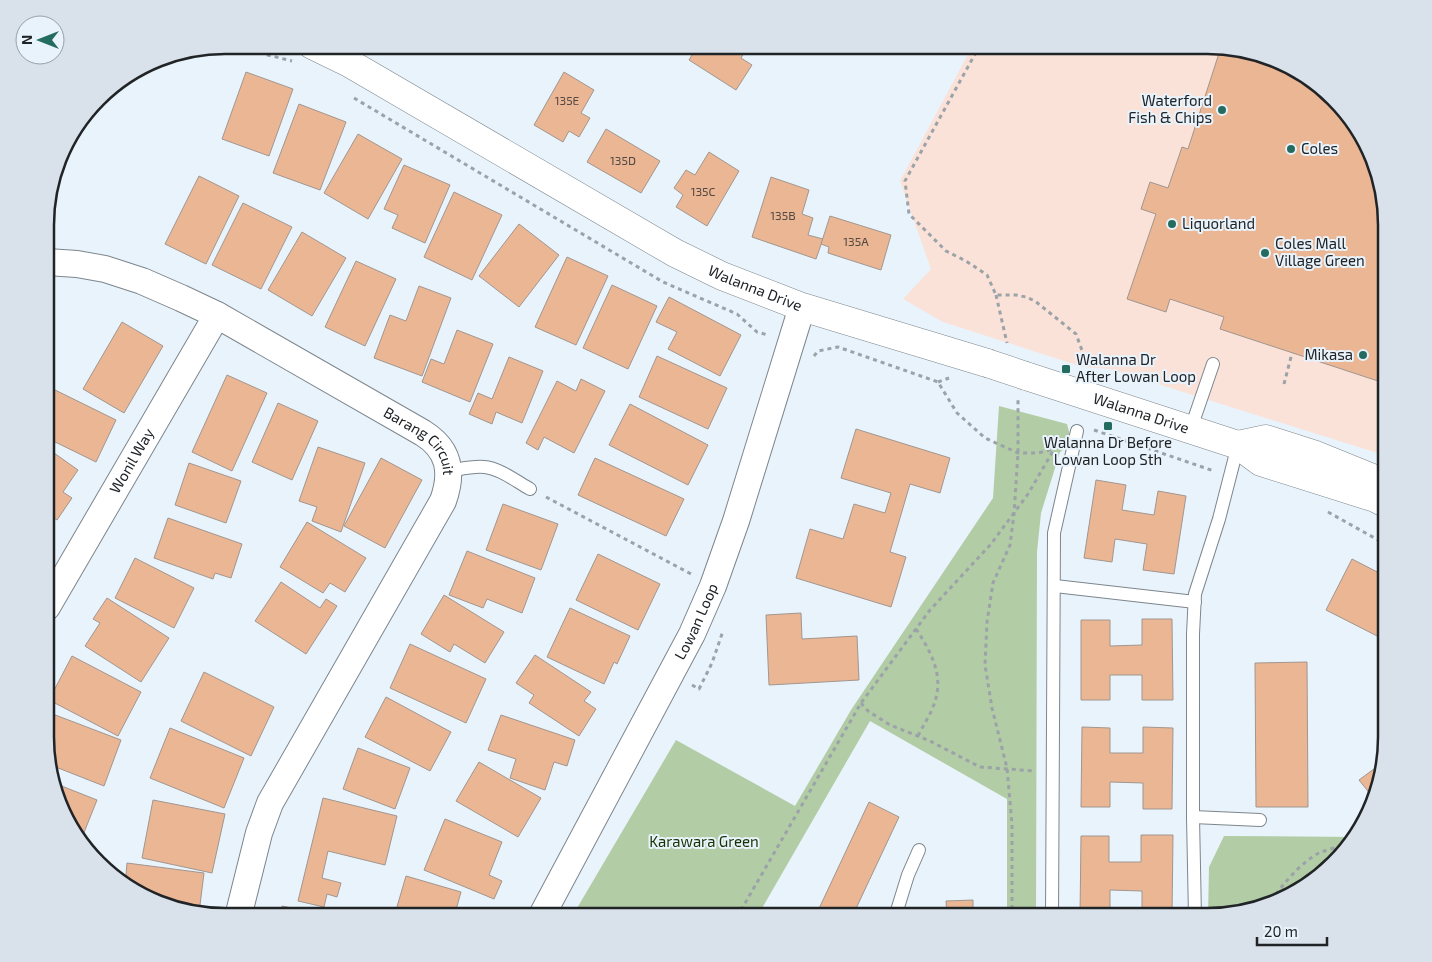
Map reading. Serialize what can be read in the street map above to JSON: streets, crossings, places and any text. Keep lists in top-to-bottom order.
{
  "streets": {
    "street": [
      "Walanna Drive",
      "Barang Circuit",
      "Wonil Way",
      "Lowan Loop"
    ]
  },
  "crossings": [
    ["Walanna Drive", "Lowan Loop"],
    ["Barang Circuit", "Wonil Way"]
  ],
  "parks": ["Karawara Green"],
  "places": {
    "other": [
      "Waterford Fish & Chips",
      "Coles",
      "Liquorland",
      "Coles Mall Village Green",
      "Mikasa"
    ],
    "transit": ["Walanna Dr After Lowan Loop", "Walanna Dr Before Lowan Loop Sth"]
  },
  "house_numbers": [
    "135E",
    "135D",
    "135C",
    "135B",
    "135A"
  ],
  "scale_bar": "20 m",
  "north": "left"
}
